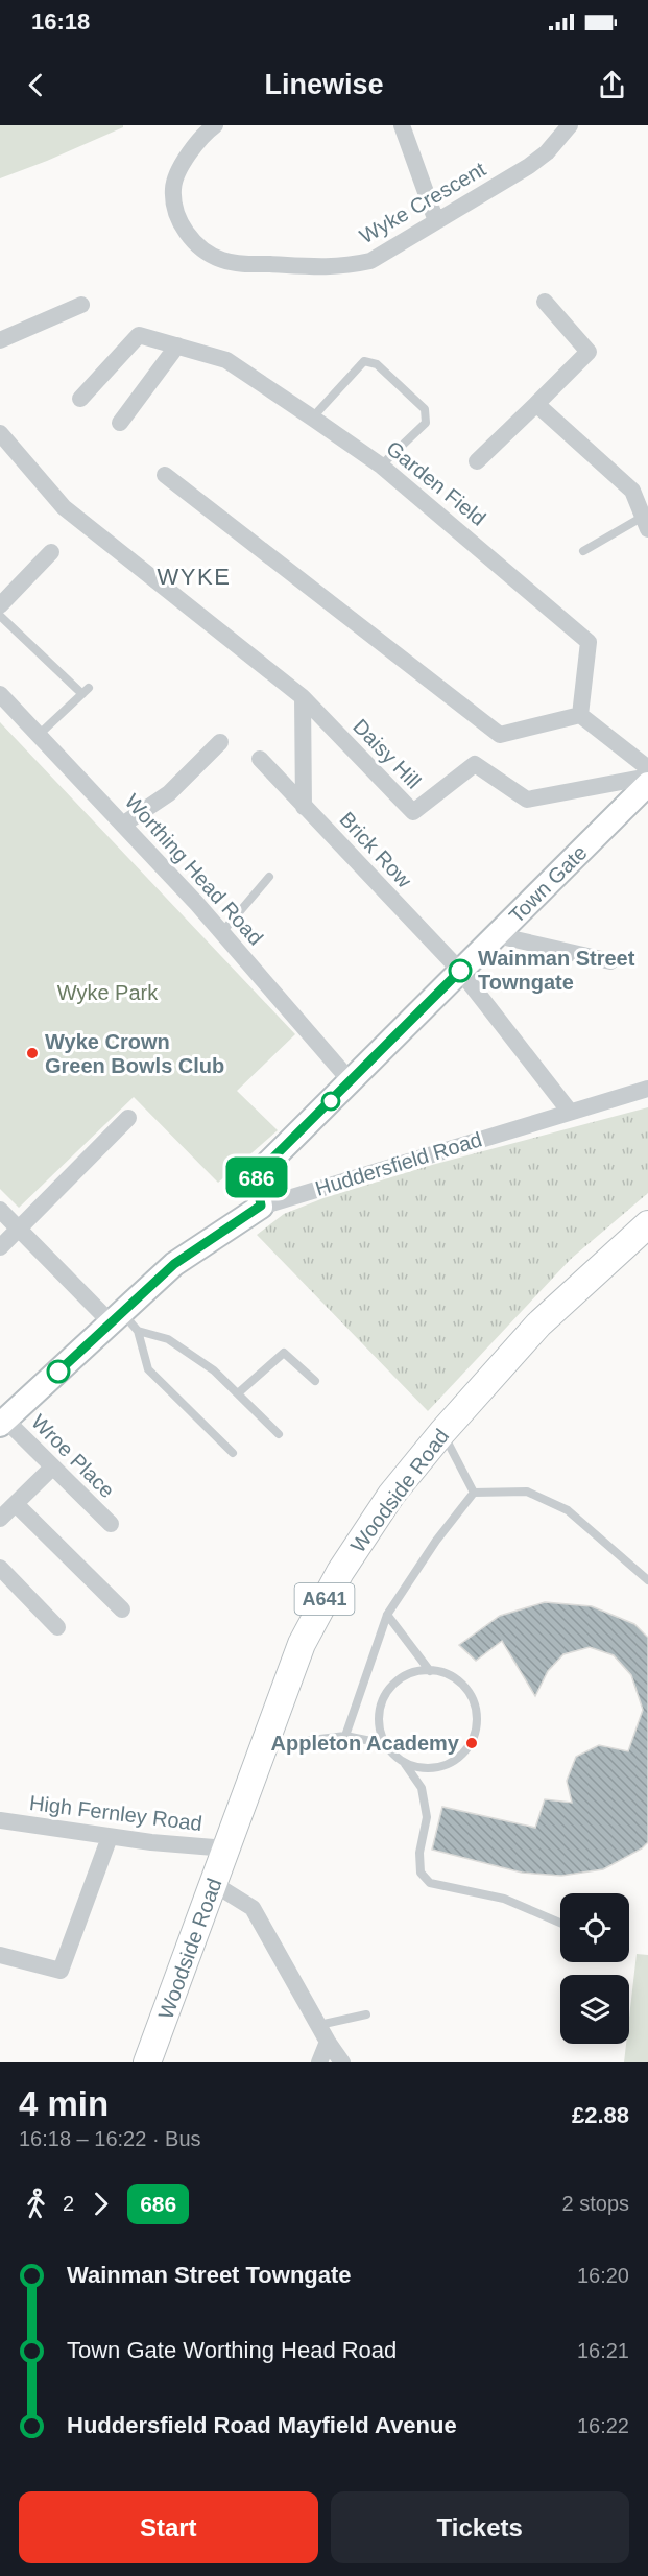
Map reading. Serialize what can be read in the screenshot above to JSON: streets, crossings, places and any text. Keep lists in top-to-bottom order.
{
  "streets": {
    "main road": [
      "Town Gate",
      "Huddersfield Road",
      "Woodside Road",
      "A641"
    ],
    "street": [
      "Wyke Crescent",
      "Garden Field",
      "Daisy Hill",
      "Brick Row",
      "Worthing Head Road",
      "Wroe Place",
      "High Fernley Road"
    ]
  },
  "crossings": [
    ["Brick Row", "Town Gate"],
    ["Brick Row", "Huddersfield Road"],
    ["Worthing Head Road", "Town Gate"],
    ["Town Gate", "Huddersfield Road"],
    ["Huddersfield Road", "Wroe Place"],
    ["Woodside Road", "High Fernley Road"]
  ],
  "districts": ["WYKE"],
  "parks": ["Wyke Park"],
  "places": ["Wainman Street Towngate", "Wyke Crown Green Bowls Club", "Appleton Academy"],
  "lines": ["bus line 686"],
  "page": {
    "status": "16:18",
    "header": "Linewise",
    "on_map": "686",
    "heading": ["4 min", "16:18 – 16:22 · Bus", "£2.88"],
    "legs": ["2", "686", "2 stops"],
    "list": [
      {
        "name": "Wainman Street Towngate",
        "value": "16:20"
      },
      {
        "name": "Town Gate Worthing Head Road",
        "value": "16:21"
      },
      {
        "name": "Huddersfield Road Mayfield Avenue",
        "value": "16:22"
      }
    ],
    "buttons": ["Start", "Tickets"]
  }
}
